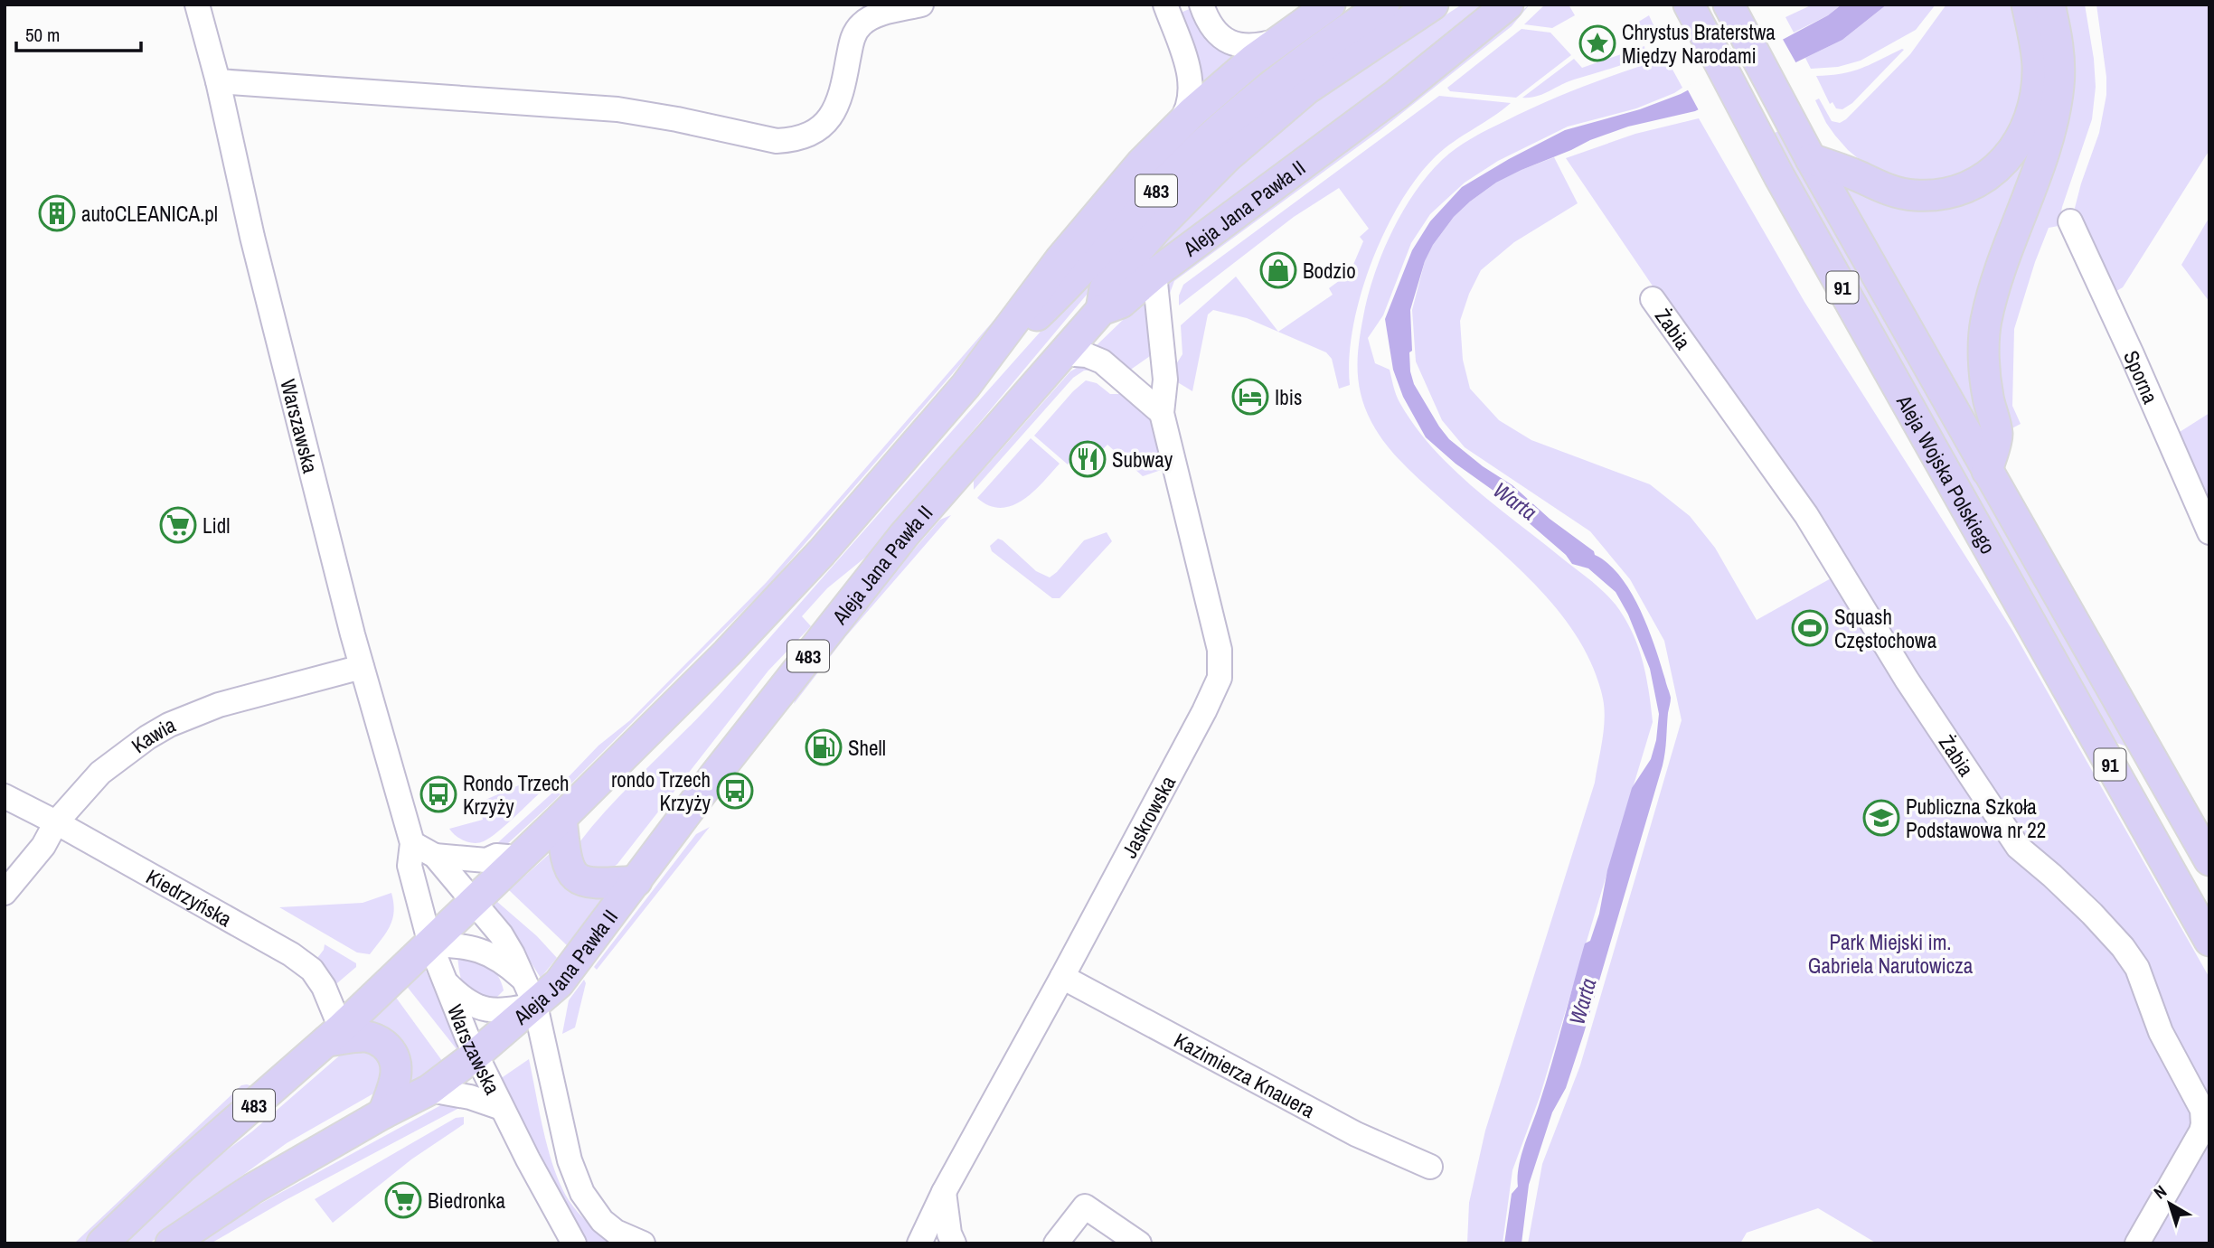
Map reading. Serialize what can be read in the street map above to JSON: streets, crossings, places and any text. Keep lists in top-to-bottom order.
{
  "streets": {
    "main road": [
      "483",
      "Aleja Jana Pawła II",
      "91",
      "Aleja Wojska Polskiego"
    ],
    "street": [
      "Żabia",
      "Sporna",
      "Warszawska",
      "Kawia",
      "Jaskrowska",
      "Kiedrzyńska",
      "Kazimierza Knauera"
    ]
  },
  "crossings": [
    ["483", "Warszawska"],
    ["483", "Kiedrzyńska"],
    ["Aleja Jana Pawła II", "Warszawska"],
    ["Aleja Jana Pawła II", "Jaskrowska"],
    ["Warszawska", "Kawia"],
    ["Kawia", "Kiedrzyńska"],
    ["Jaskrowska", "Kazimierza Knauera"]
  ],
  "water": ["Warta"],
  "parks": ["Park Miejski im. Gabriela Narutowicza"],
  "places": {
    "place": ["Chrystus Braterstwa Między Narodami"],
    "building": ["autoCLEANICA.pl"],
    "shop": ["Bodzio"],
    "hotel": ["Ibis"],
    "restaurant": ["Subway"],
    "supermarket": ["Lidl", "Biedronka"],
    "sports": ["Squash Częstochowa"],
    "fuel station": ["Shell"],
    "bus stop": ["rondo Trzech Krzyży", "Rondo Trzech Krzyży"],
    "school or university": ["Publiczna Szkoła Podstawowa nr 22"]
  },
  "scale_bar": "50 m",
  "north": "top left"
}
